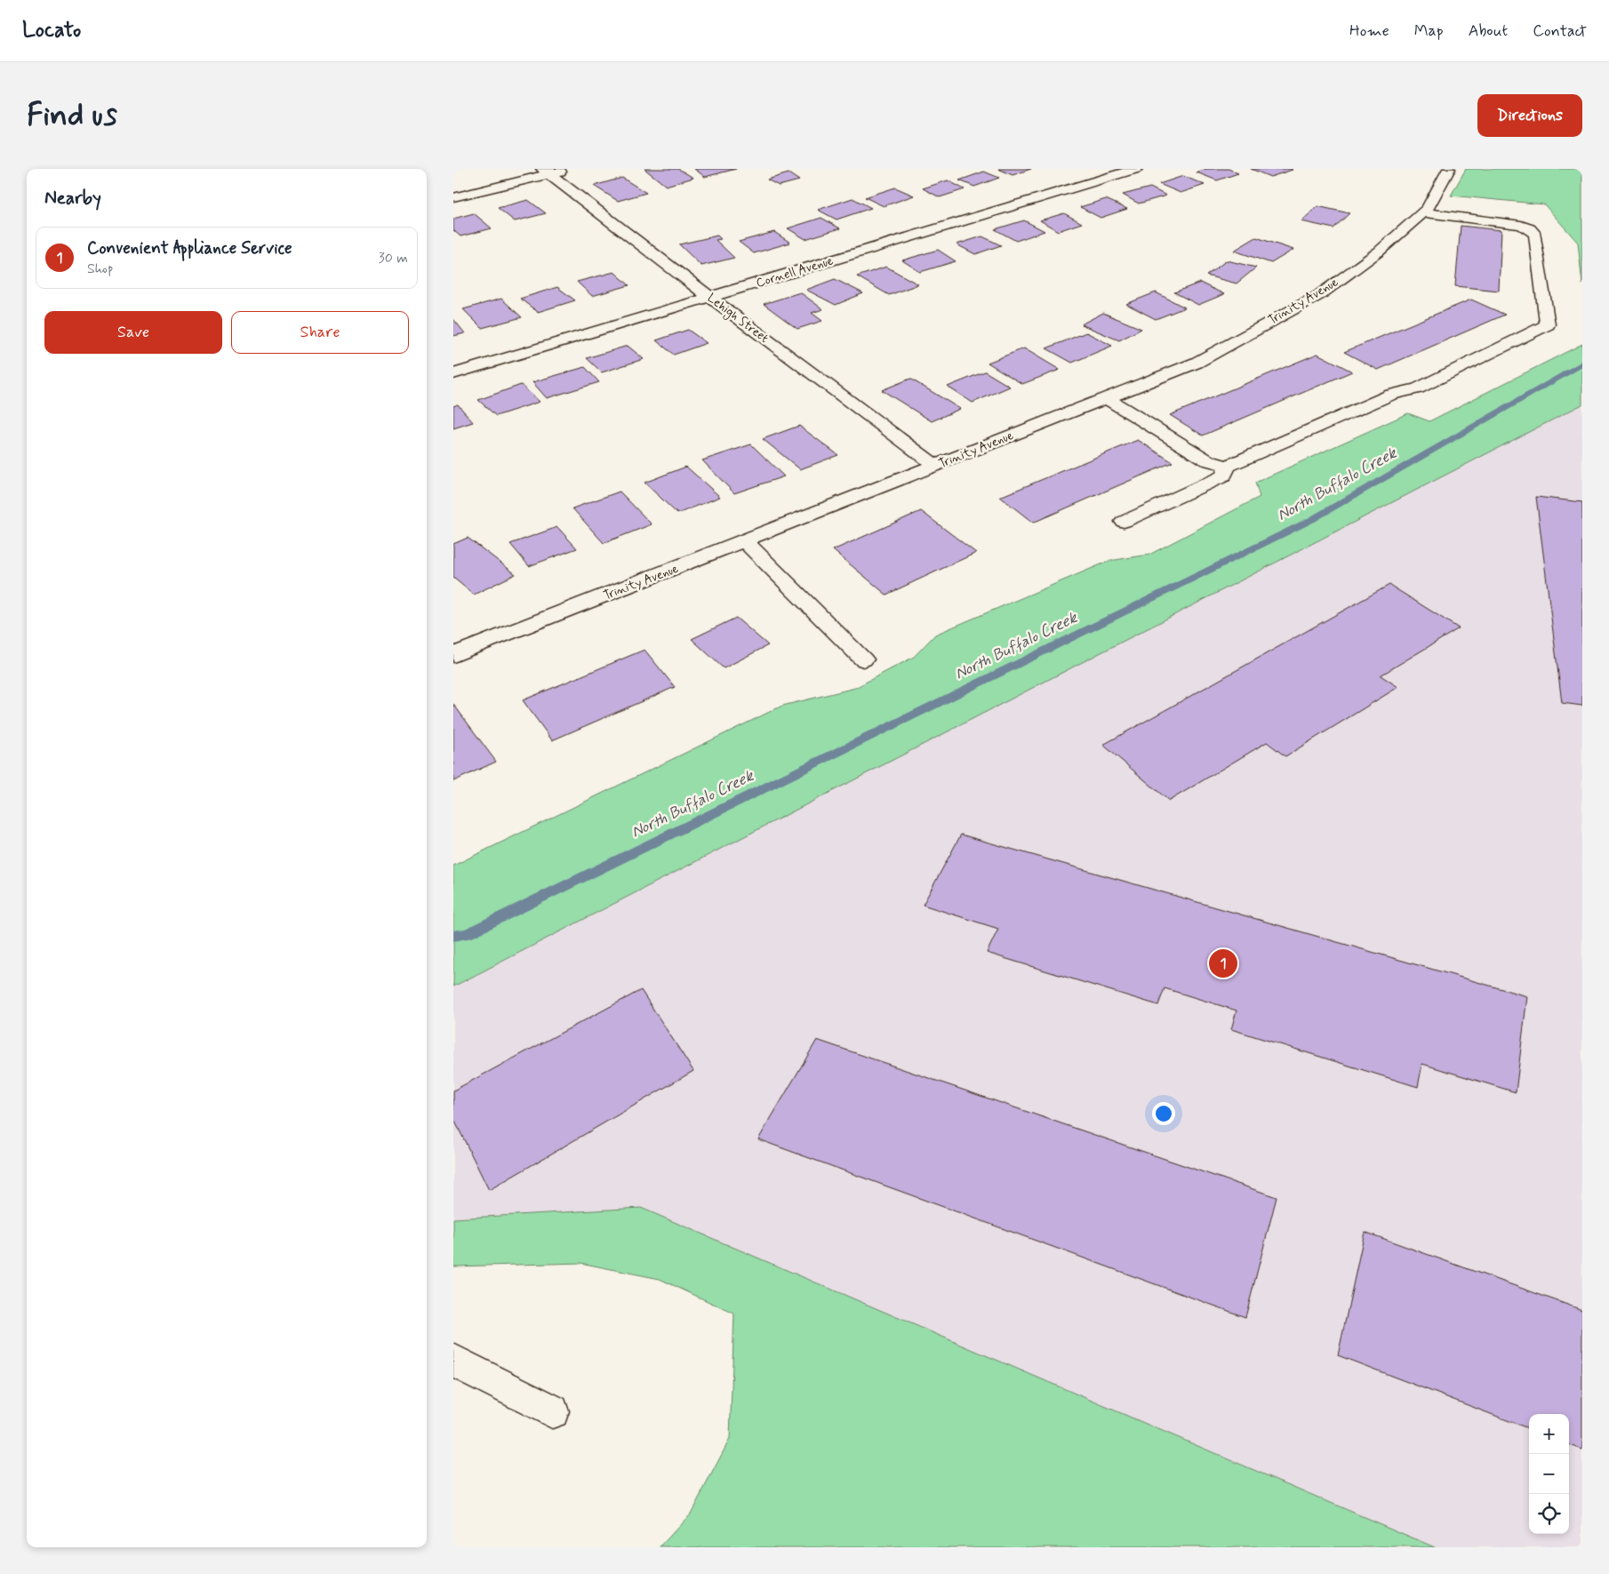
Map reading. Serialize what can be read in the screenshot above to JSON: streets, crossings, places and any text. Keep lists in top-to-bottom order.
{
  "streets": {
    "street": ["Cornell Avenue", "Trinity Avenue", "Lehigh Street"]
  },
  "crossings": [
    ["Cornell Avenue", "Lehigh Street"],
    ["Trinity Avenue", "Lehigh Street"]
  ],
  "water": ["North Buffalo Creek"],
  "page": {
    "header": "Locato",
    "nav": [
      "Home",
      "Map",
      "About",
      "Contact"
    ],
    "buttons": [
      "Directions",
      ["Save", "Share"]
    ],
    "title": "Find us",
    "heading": "Nearby",
    "list": [
      {
        "mark": "1",
        "name": "Convenient Appliance Service",
        "note": "Shop",
        "value": "30 m"
      }
    ],
    "pins": "1",
    "map_buttons": ["+", "−"]
  }
}
